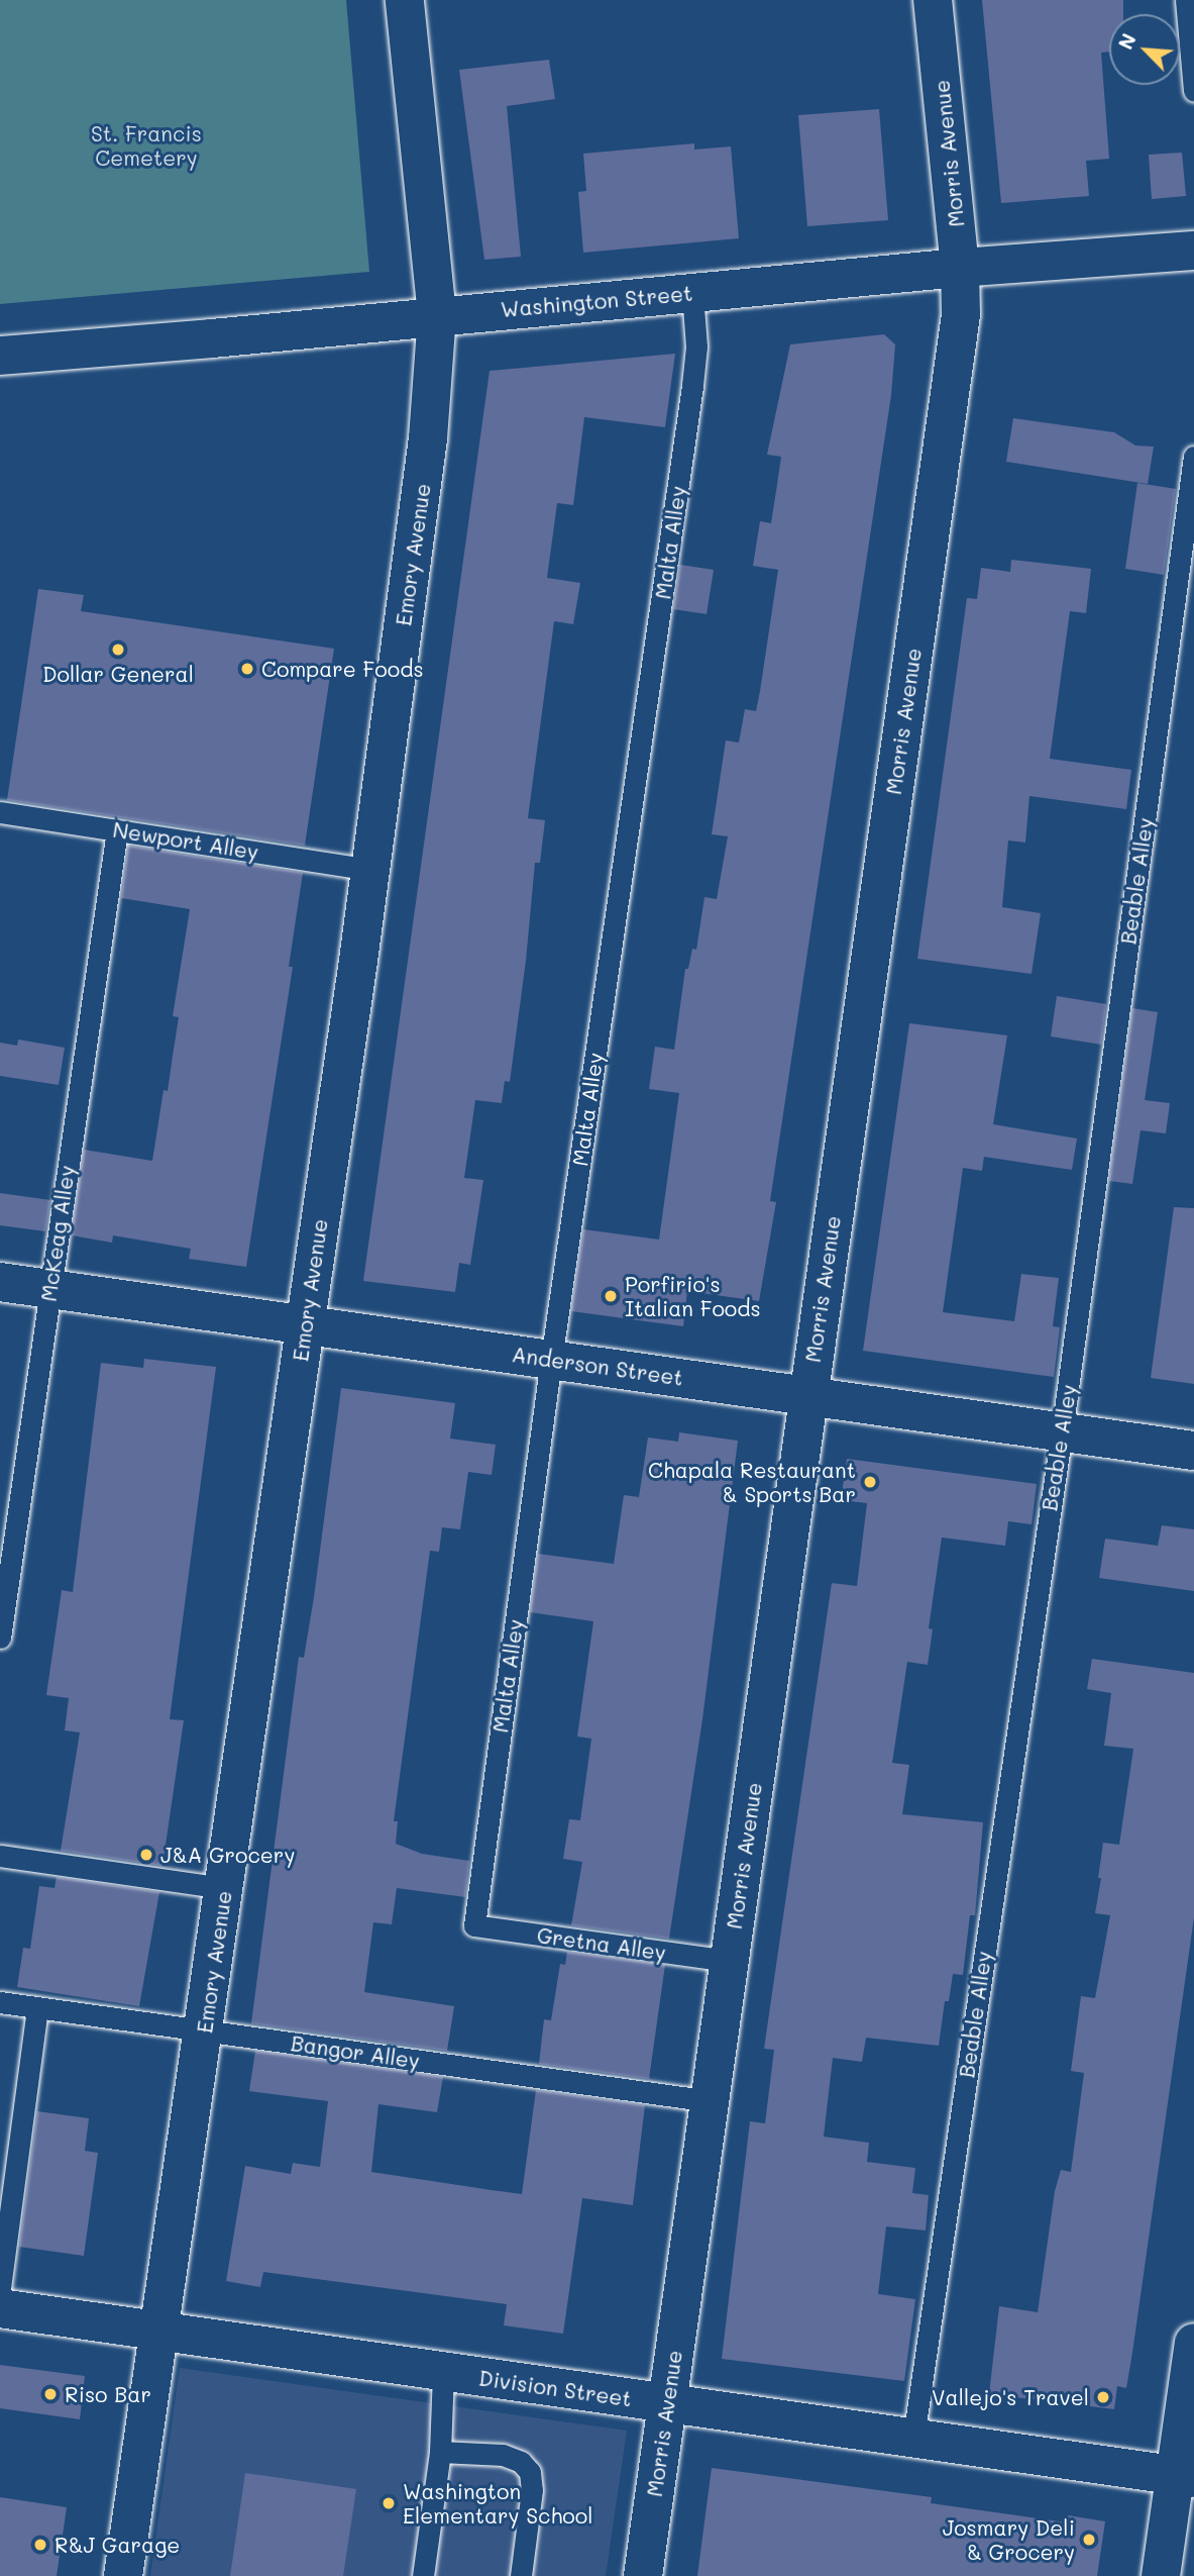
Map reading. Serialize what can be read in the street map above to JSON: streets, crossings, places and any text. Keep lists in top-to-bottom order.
{
  "streets": {
    "street": [
      "Morris Avenue",
      "Washington Street",
      "Emory Avenue",
      "Anderson Street",
      "Division Street"
    ],
    "lane": [
      "Malta Alley",
      "Newport Alley",
      "Beable Alley",
      "McKeag Alley",
      "Gretna Alley",
      "Bangor Alley"
    ]
  },
  "crossings": [
    ["Morris Avenue", "Washington Street"],
    ["Morris Avenue", "Anderson Street"],
    ["Morris Avenue", "Gretna Alley"],
    ["Morris Avenue", "Bangor Alley"],
    ["Morris Avenue", "Division Street"],
    ["Washington Street", "Malta Alley"],
    ["Washington Street", "Emory Avenue"],
    ["Malta Alley", "Anderson Street"],
    ["Malta Alley", "Gretna Alley"],
    ["Emory Avenue", "Newport Alley"],
    ["Emory Avenue", "Anderson Street"],
    ["Emory Avenue", "Bangor Alley"],
    ["Emory Avenue", "Division Street"],
    ["Newport Alley", "McKeag Alley"],
    ["Beable Alley", "Anderson Street"],
    ["Beable Alley", "Division Street"],
    ["McKeag Alley", "Anderson Street"]
  ],
  "parks": ["St. Francis Cemetery"],
  "places": [
    "Dollar General",
    "Compare Foods",
    "Porfirio's Italian Foods",
    "Chapala Restaurant & Sports Bar",
    "J&A Grocery",
    "Riso Bar",
    "Vallejo's Travel",
    "Washington Elementary School",
    "Josmary Deli & Grocery",
    "R&J Garage"
  ],
  "north": "top left"
}
